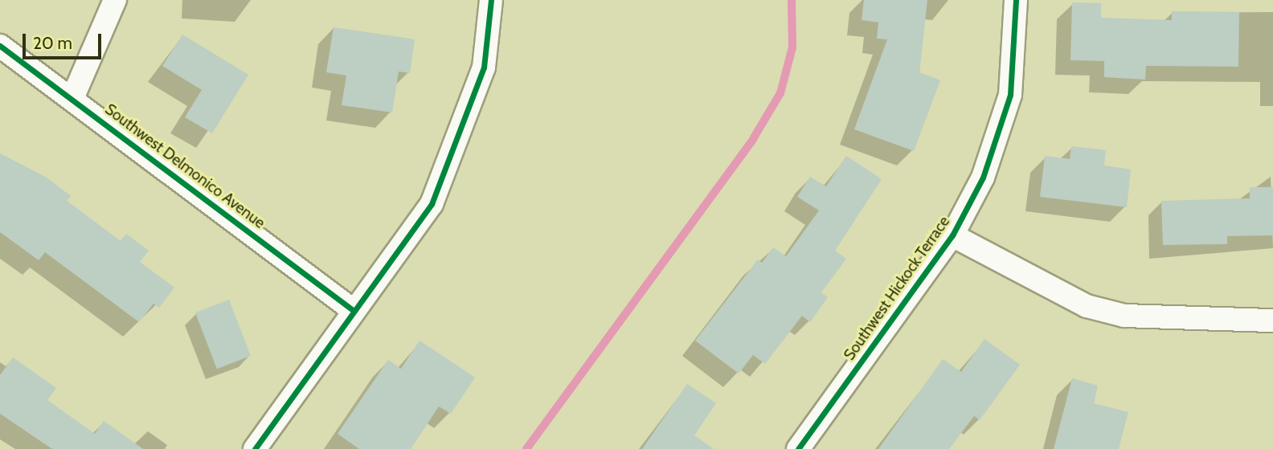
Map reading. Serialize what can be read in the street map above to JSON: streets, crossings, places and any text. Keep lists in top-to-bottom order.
{
  "streets": {
    "street": ["Southwest Delmonico Avenue", "Southwest Hickock Terrace"]
  },
  "scale_bar": "20 m"
}
